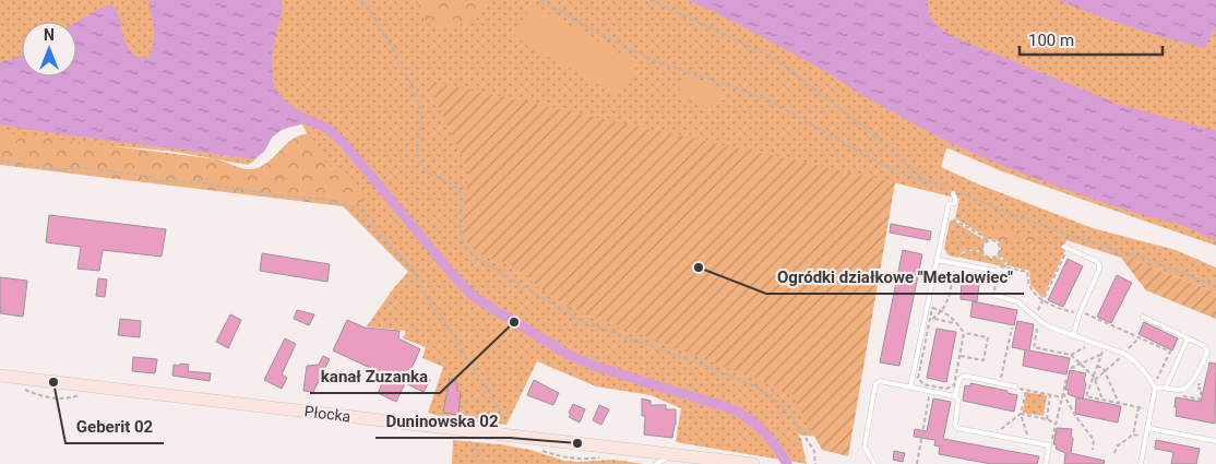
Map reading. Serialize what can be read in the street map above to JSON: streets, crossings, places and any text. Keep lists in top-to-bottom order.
{
  "streets": {
    "street": ["Płocka"]
  },
  "places": [
    "Ogródki działkowe \"Metalowiec\"",
    "kanał Zuzanka",
    "Geberit 02",
    "Duninowska 02"
  ],
  "scale_bar": "100 m",
  "north": "top"
}
